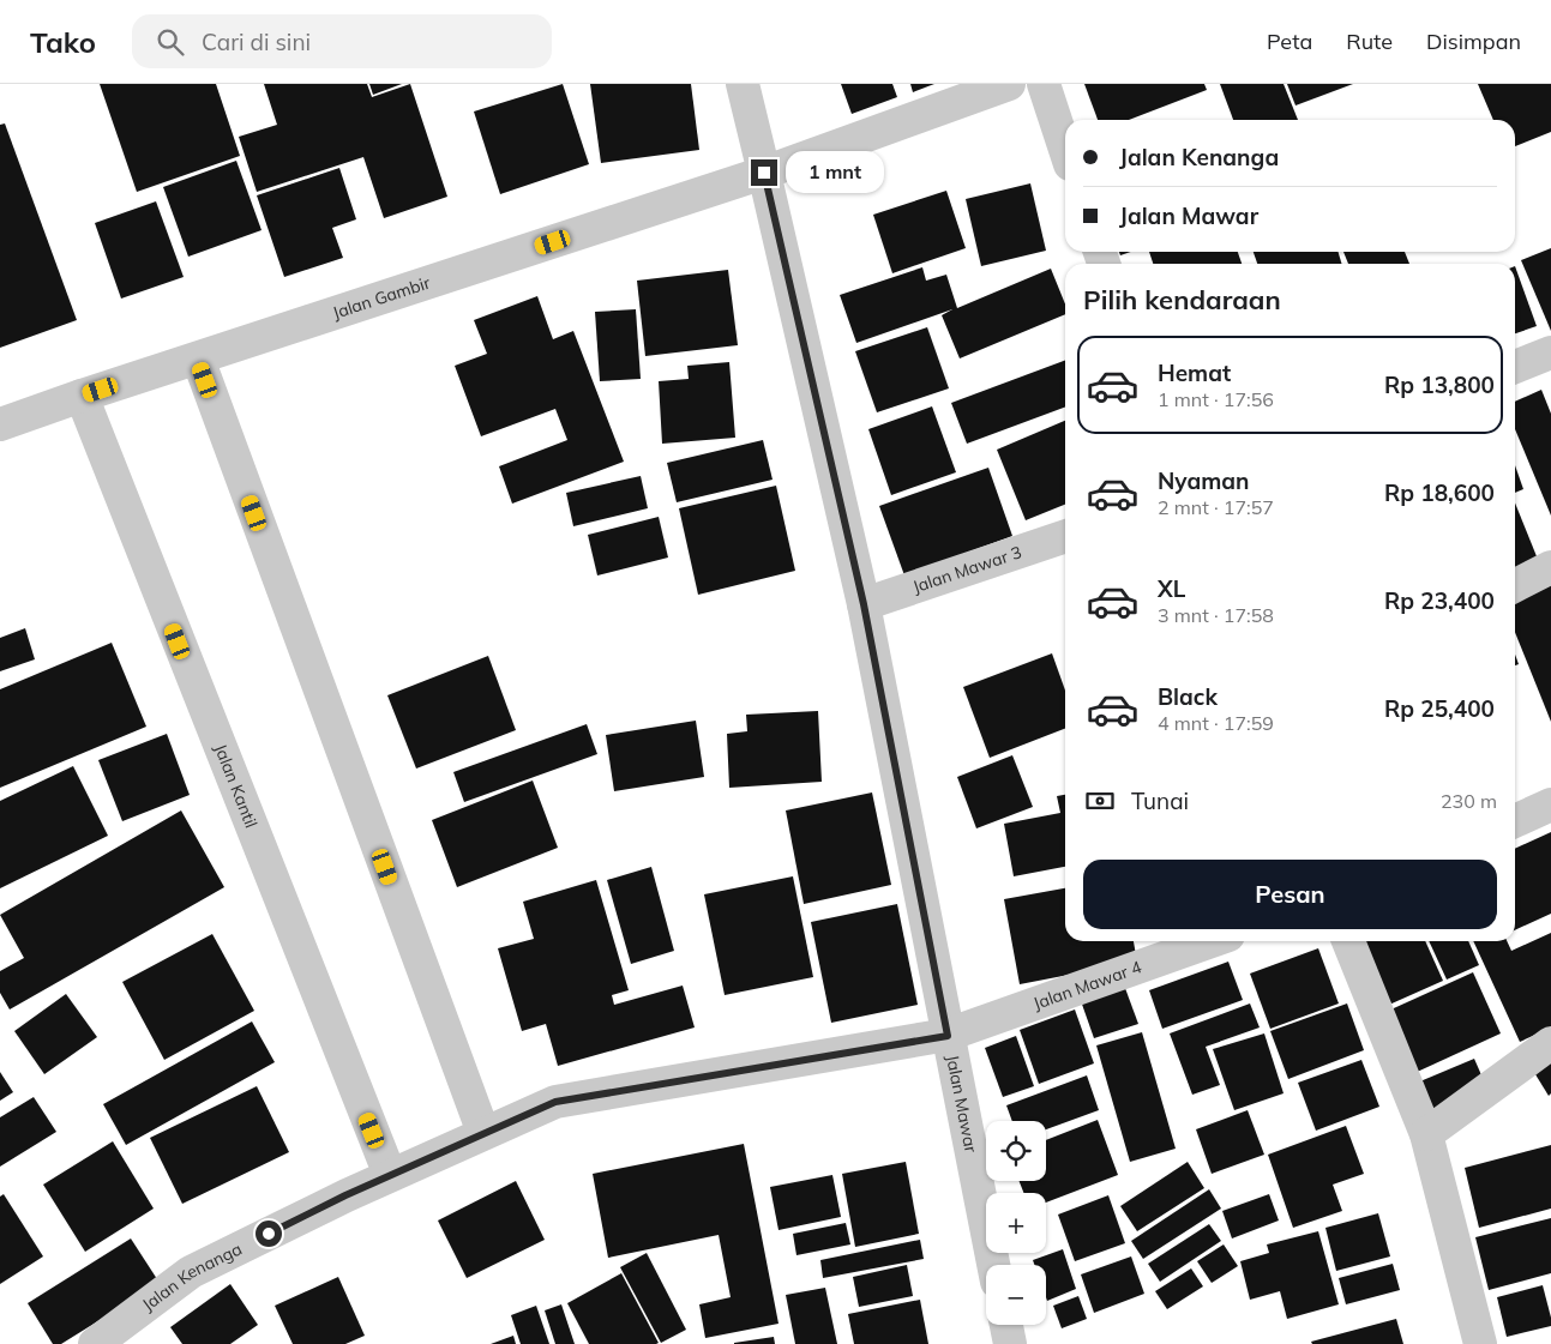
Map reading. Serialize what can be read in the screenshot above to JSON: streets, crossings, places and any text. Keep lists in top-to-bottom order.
{
  "streets": {
    "street": [
      "Jalan Gambir",
      "Jalan Mawar 3",
      "Jalan Kantil",
      "Jalan Mawar 4",
      "Jalan Mawar",
      "Jalan Kenanga"
    ]
  },
  "crossings": [
    ["Jalan Gambir", "Jalan Kantil"],
    ["Jalan Gambir", "Jalan Mawar"],
    ["Jalan Mawar 3", "Jalan Mawar"],
    ["Jalan Kantil", "Jalan Kenanga"],
    ["Jalan Mawar 4", "Jalan Mawar"],
    ["Jalan Mawar 4", "Jalan Kenanga"],
    ["Jalan Mawar", "Jalan Kenanga"]
  ],
  "page": {
    "header": "Tako",
    "search": "Cari di sini",
    "nav": ["Peta", "Rute", "Disimpan"],
    "banner": ["Jalan Kenanga", "Jalan Mawar"],
    "bubble": "1 mnt",
    "heading": "Pilih kendaraan",
    "list": [
      {
        "name": "Hemat",
        "note": "1 mnt · 17:56",
        "value": "Rp 13,800"
      },
      {
        "name": "Nyaman",
        "note": "2 mnt · 17:57",
        "value": "Rp 18,600"
      },
      {
        "name": "XL",
        "note": "3 mnt · 17:58",
        "value": "Rp 23,400"
      },
      {
        "name": "Black",
        "note": "4 mnt · 17:59",
        "value": "Rp 25,400"
      }
    ],
    "pay": ["Tunai", "230 m"],
    "buttons": "Pesan",
    "map_buttons": ["+", "−"]
  }
}
